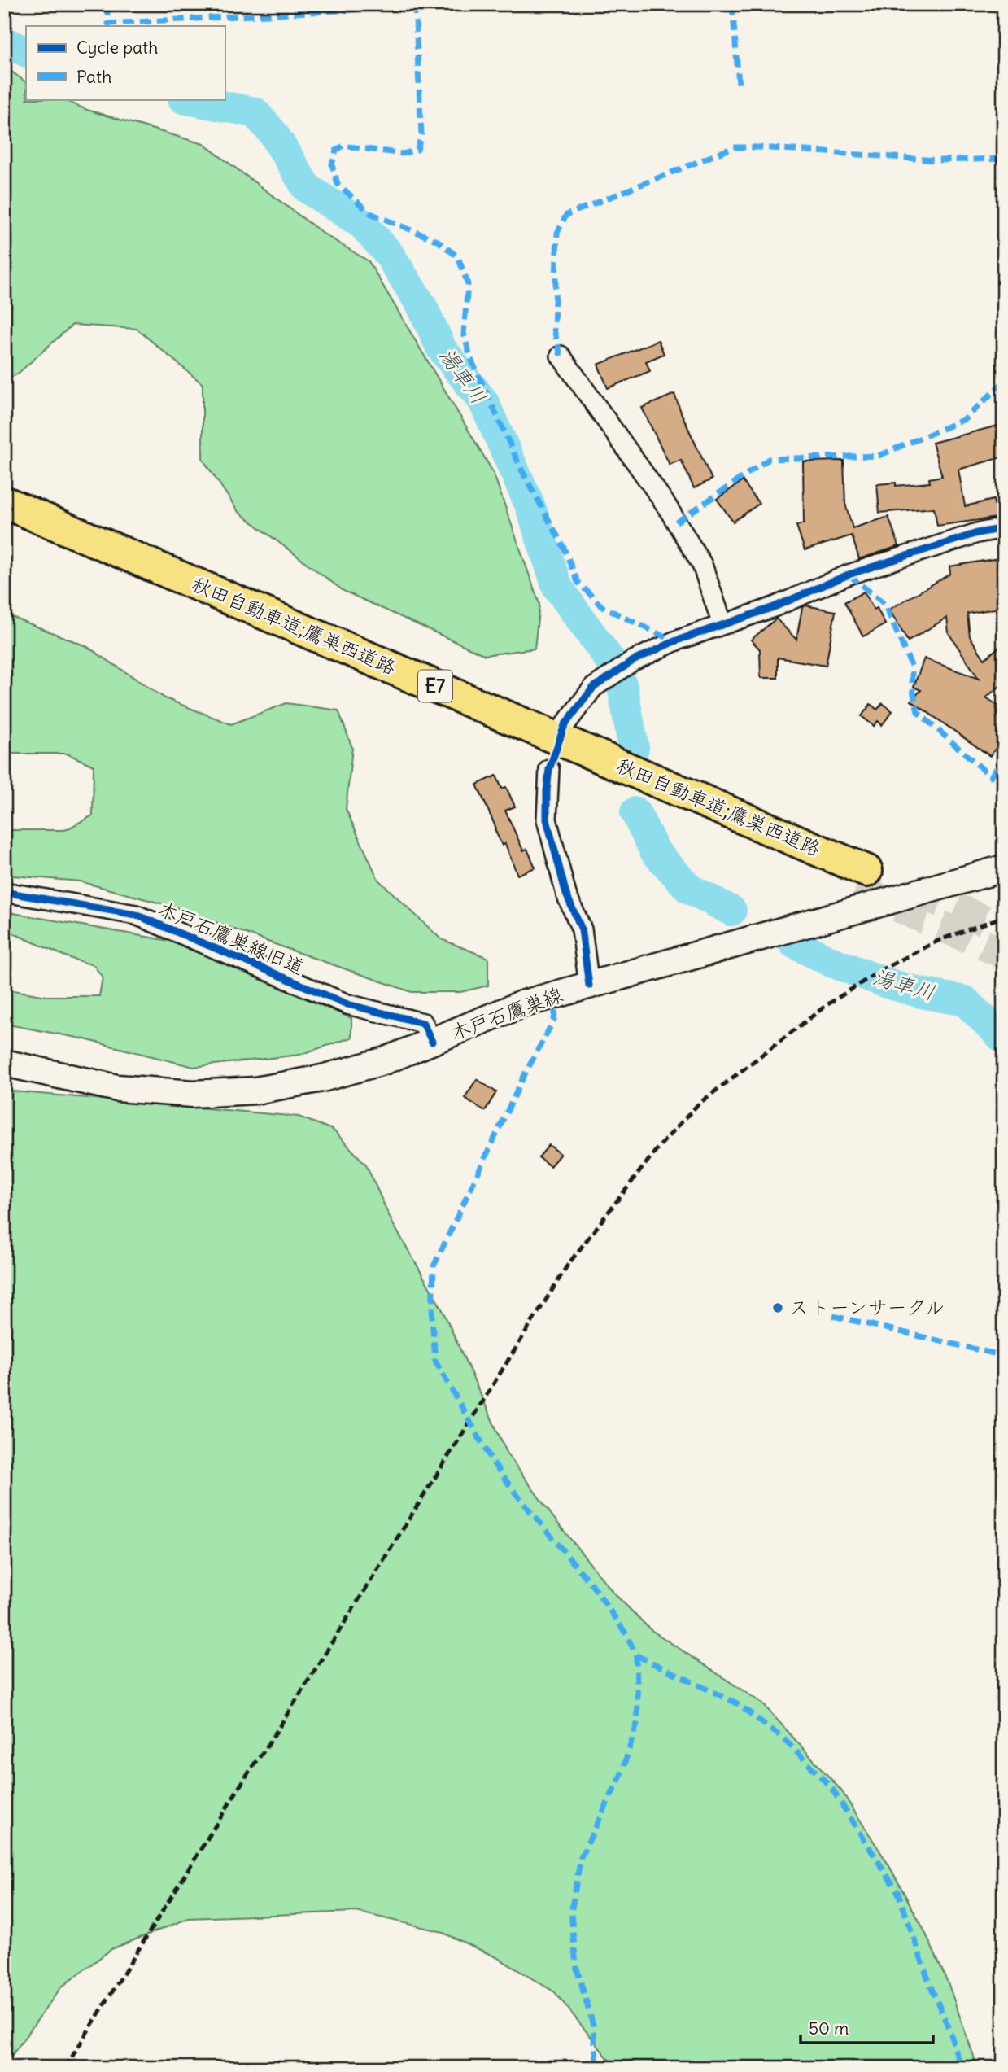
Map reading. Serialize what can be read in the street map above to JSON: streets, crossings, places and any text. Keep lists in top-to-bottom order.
{
  "streets": {
    "highway": ["秋田自動車道;鷹巣西道路", "E7"],
    "main road": ["木戸石鷹巣線"],
    "street": ["木戸石鷹巣線旧道"]
  },
  "crossings": [
    ["木戸石鷹巣線旧道", "木戸石鷹巣線"]
  ],
  "water": ["湯車川"],
  "places": ["ストーンサークル"],
  "legend": ["Cycle path", "Path"],
  "scale_bar": "50 m"
}
